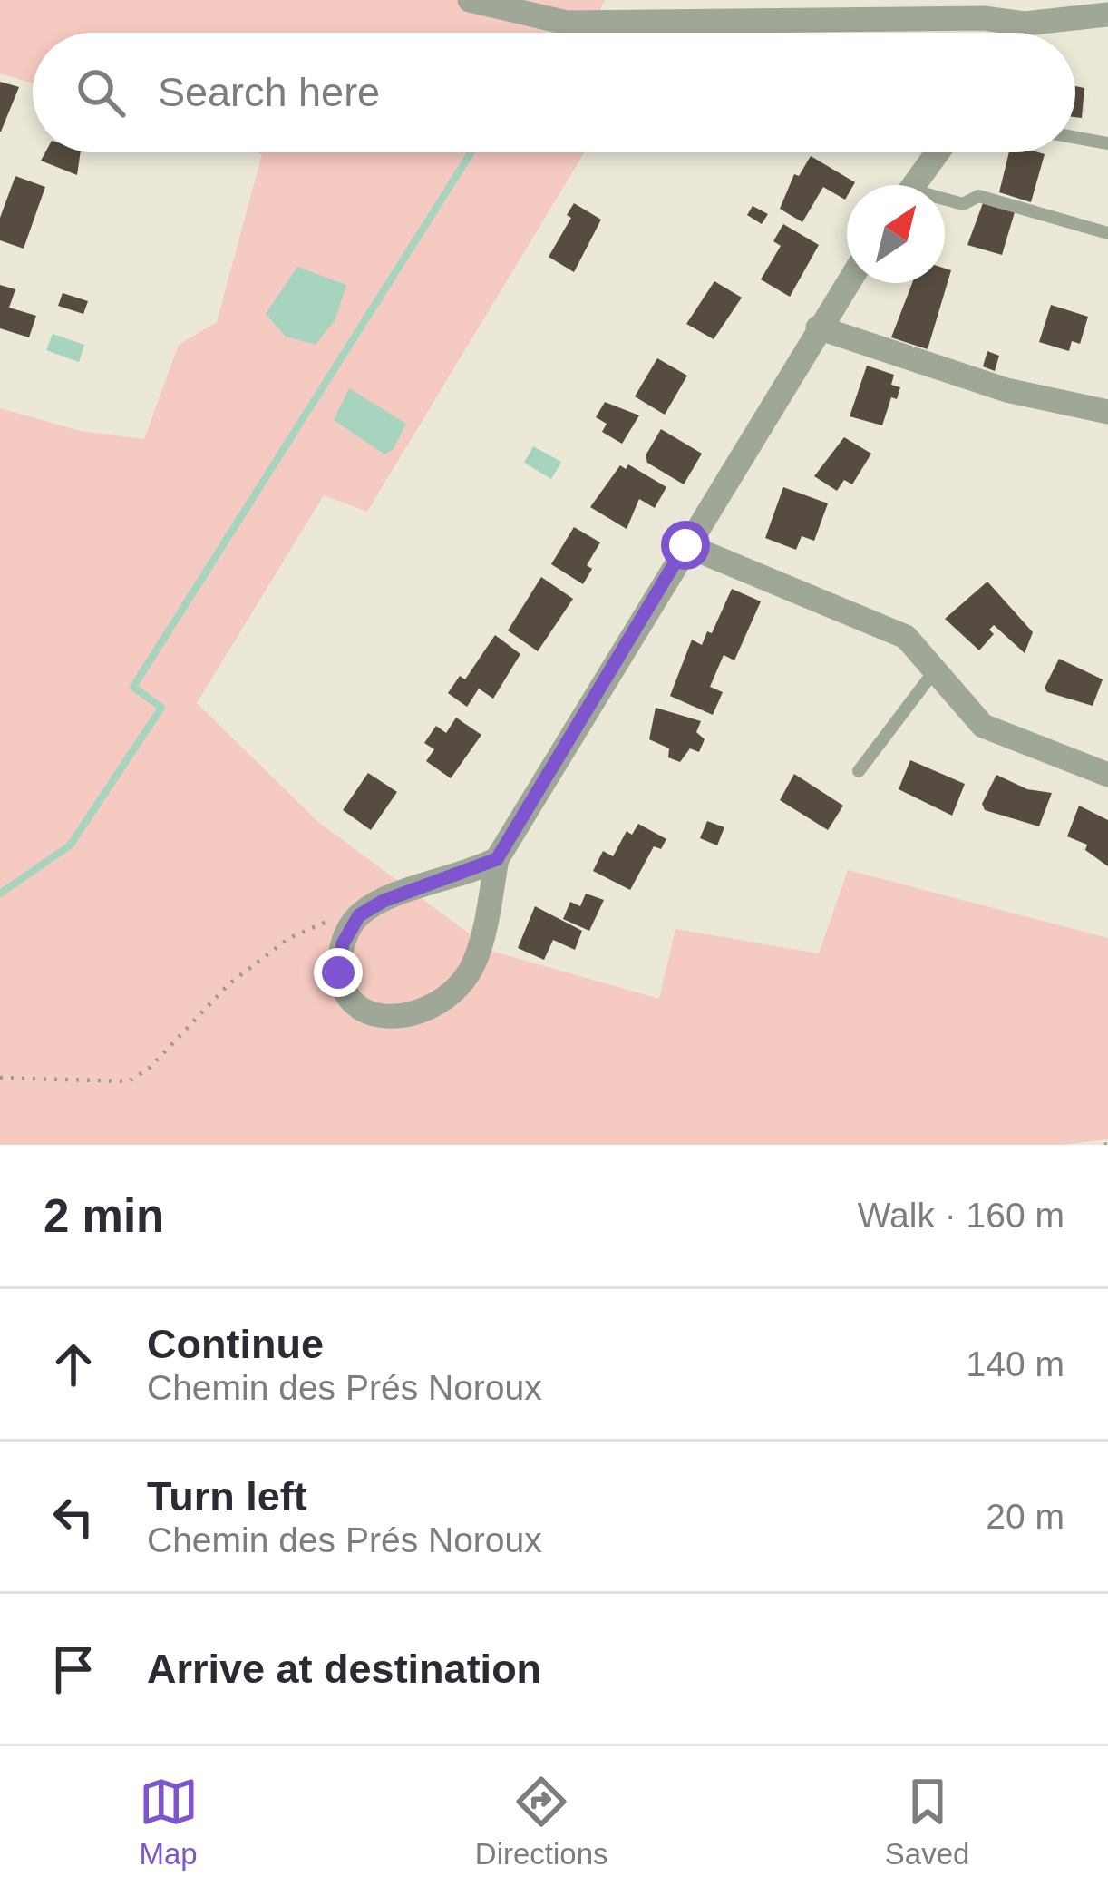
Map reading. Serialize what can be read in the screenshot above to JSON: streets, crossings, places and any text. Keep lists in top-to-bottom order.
{
  "north": "top right",
  "page": {
    "search": "Search here",
    "heading": ["2 min", "Walk · 160 m"],
    "list": [
      ["Continue", "Chemin des Prés Noroux", "140 m"],
      ["Turn left", "Chemin des Prés Noroux", "20 m"],
      "Arrive at destination"
    ],
    "nav": ["Map", "Directions", "Saved"]
  }
}
